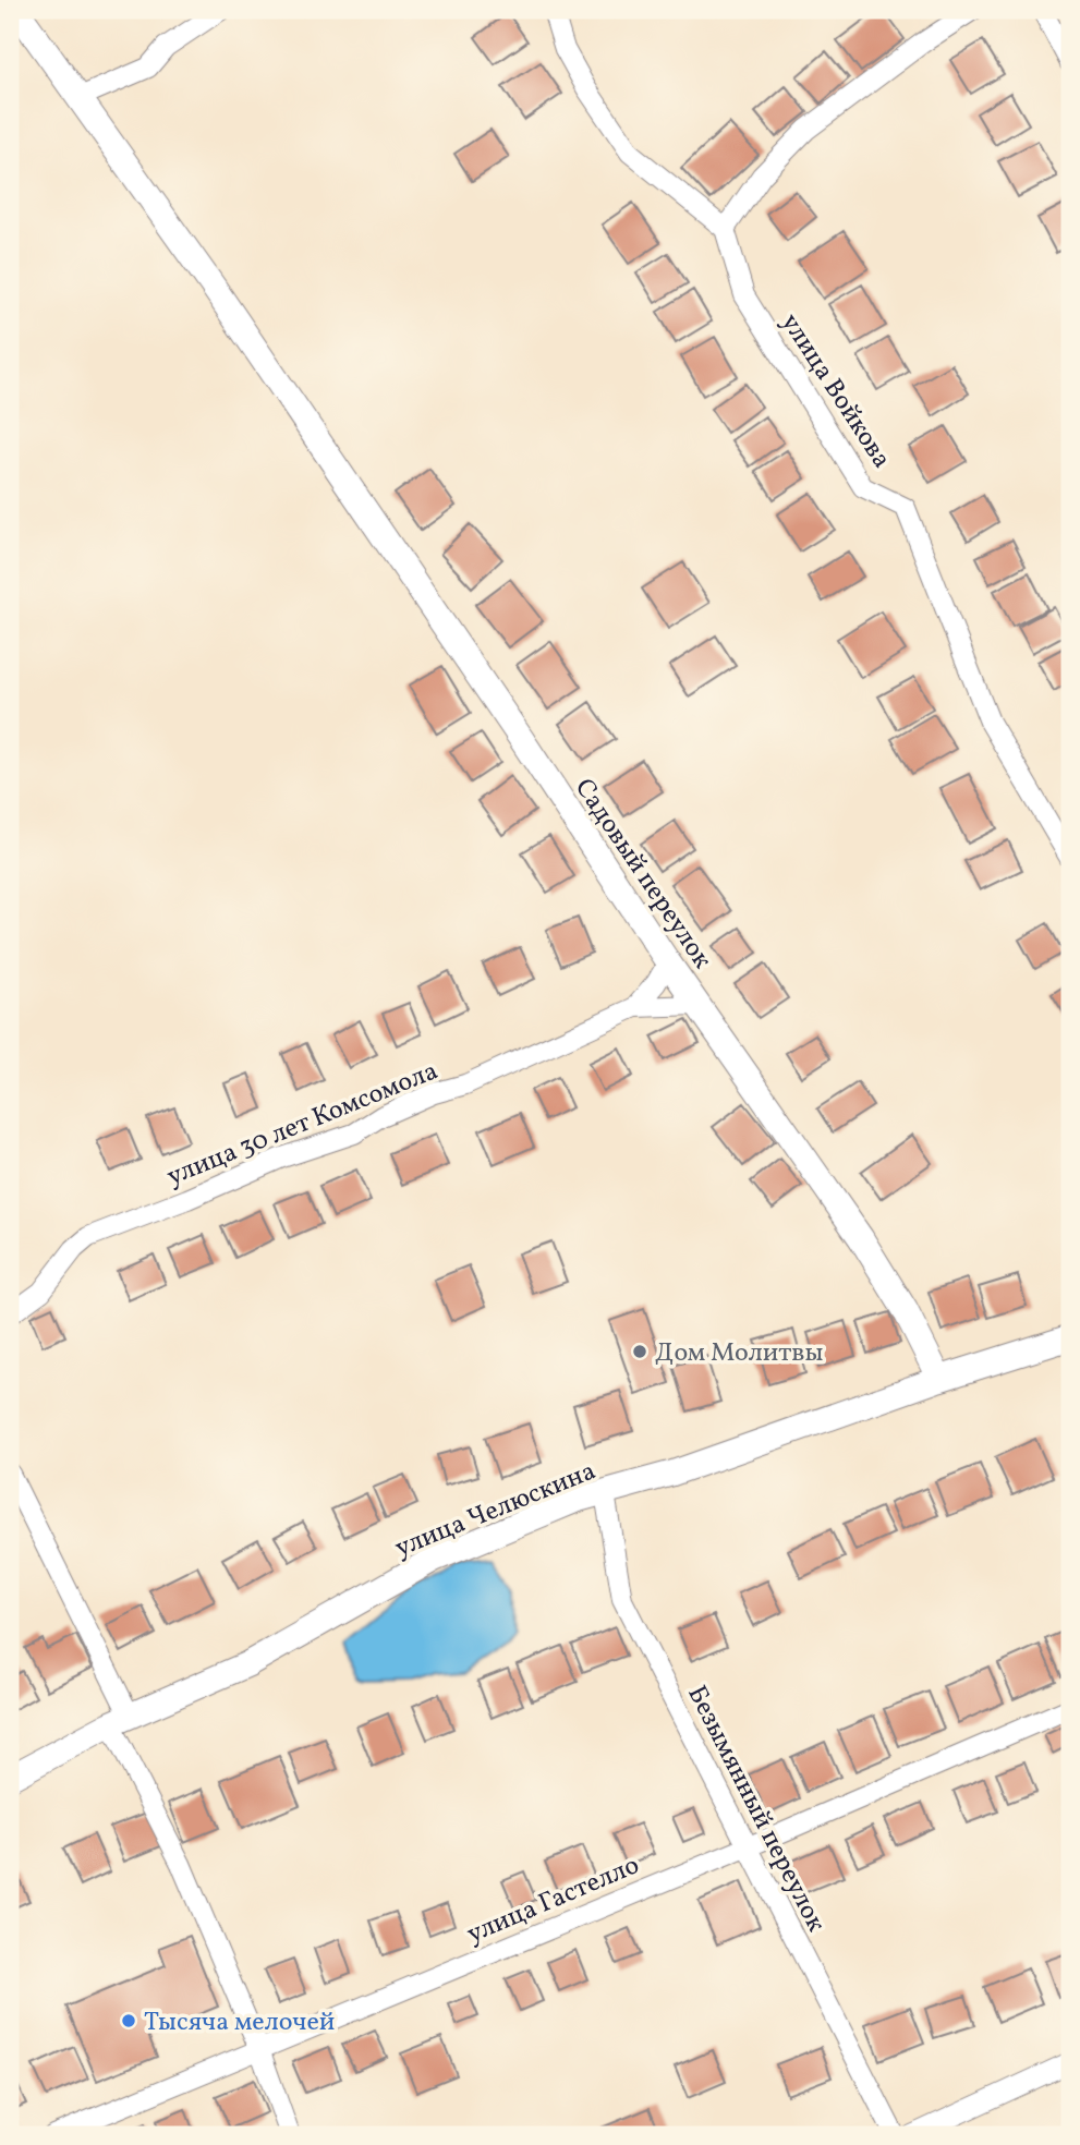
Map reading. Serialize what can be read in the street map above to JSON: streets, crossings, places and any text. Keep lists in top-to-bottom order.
{
  "streets": {
    "street": [
      "улица Войкова",
      "Садовый переулок",
      "улица 30 лет Комсомола",
      "улица Челюскина",
      "Безымянный переулок",
      "улица Гастелло"
    ]
  },
  "crossings": [
    ["Садовый переулок", "улица 30 лет Комсомола"],
    ["Садовый переулок", "улица Челюскина"],
    ["улица Челюскина", "Безымянный переулок"],
    ["Безымянный переулок", "улица Гастелло"]
  ],
  "places": ["Дом Молитвы", "Тысяча мелочей"]
}
